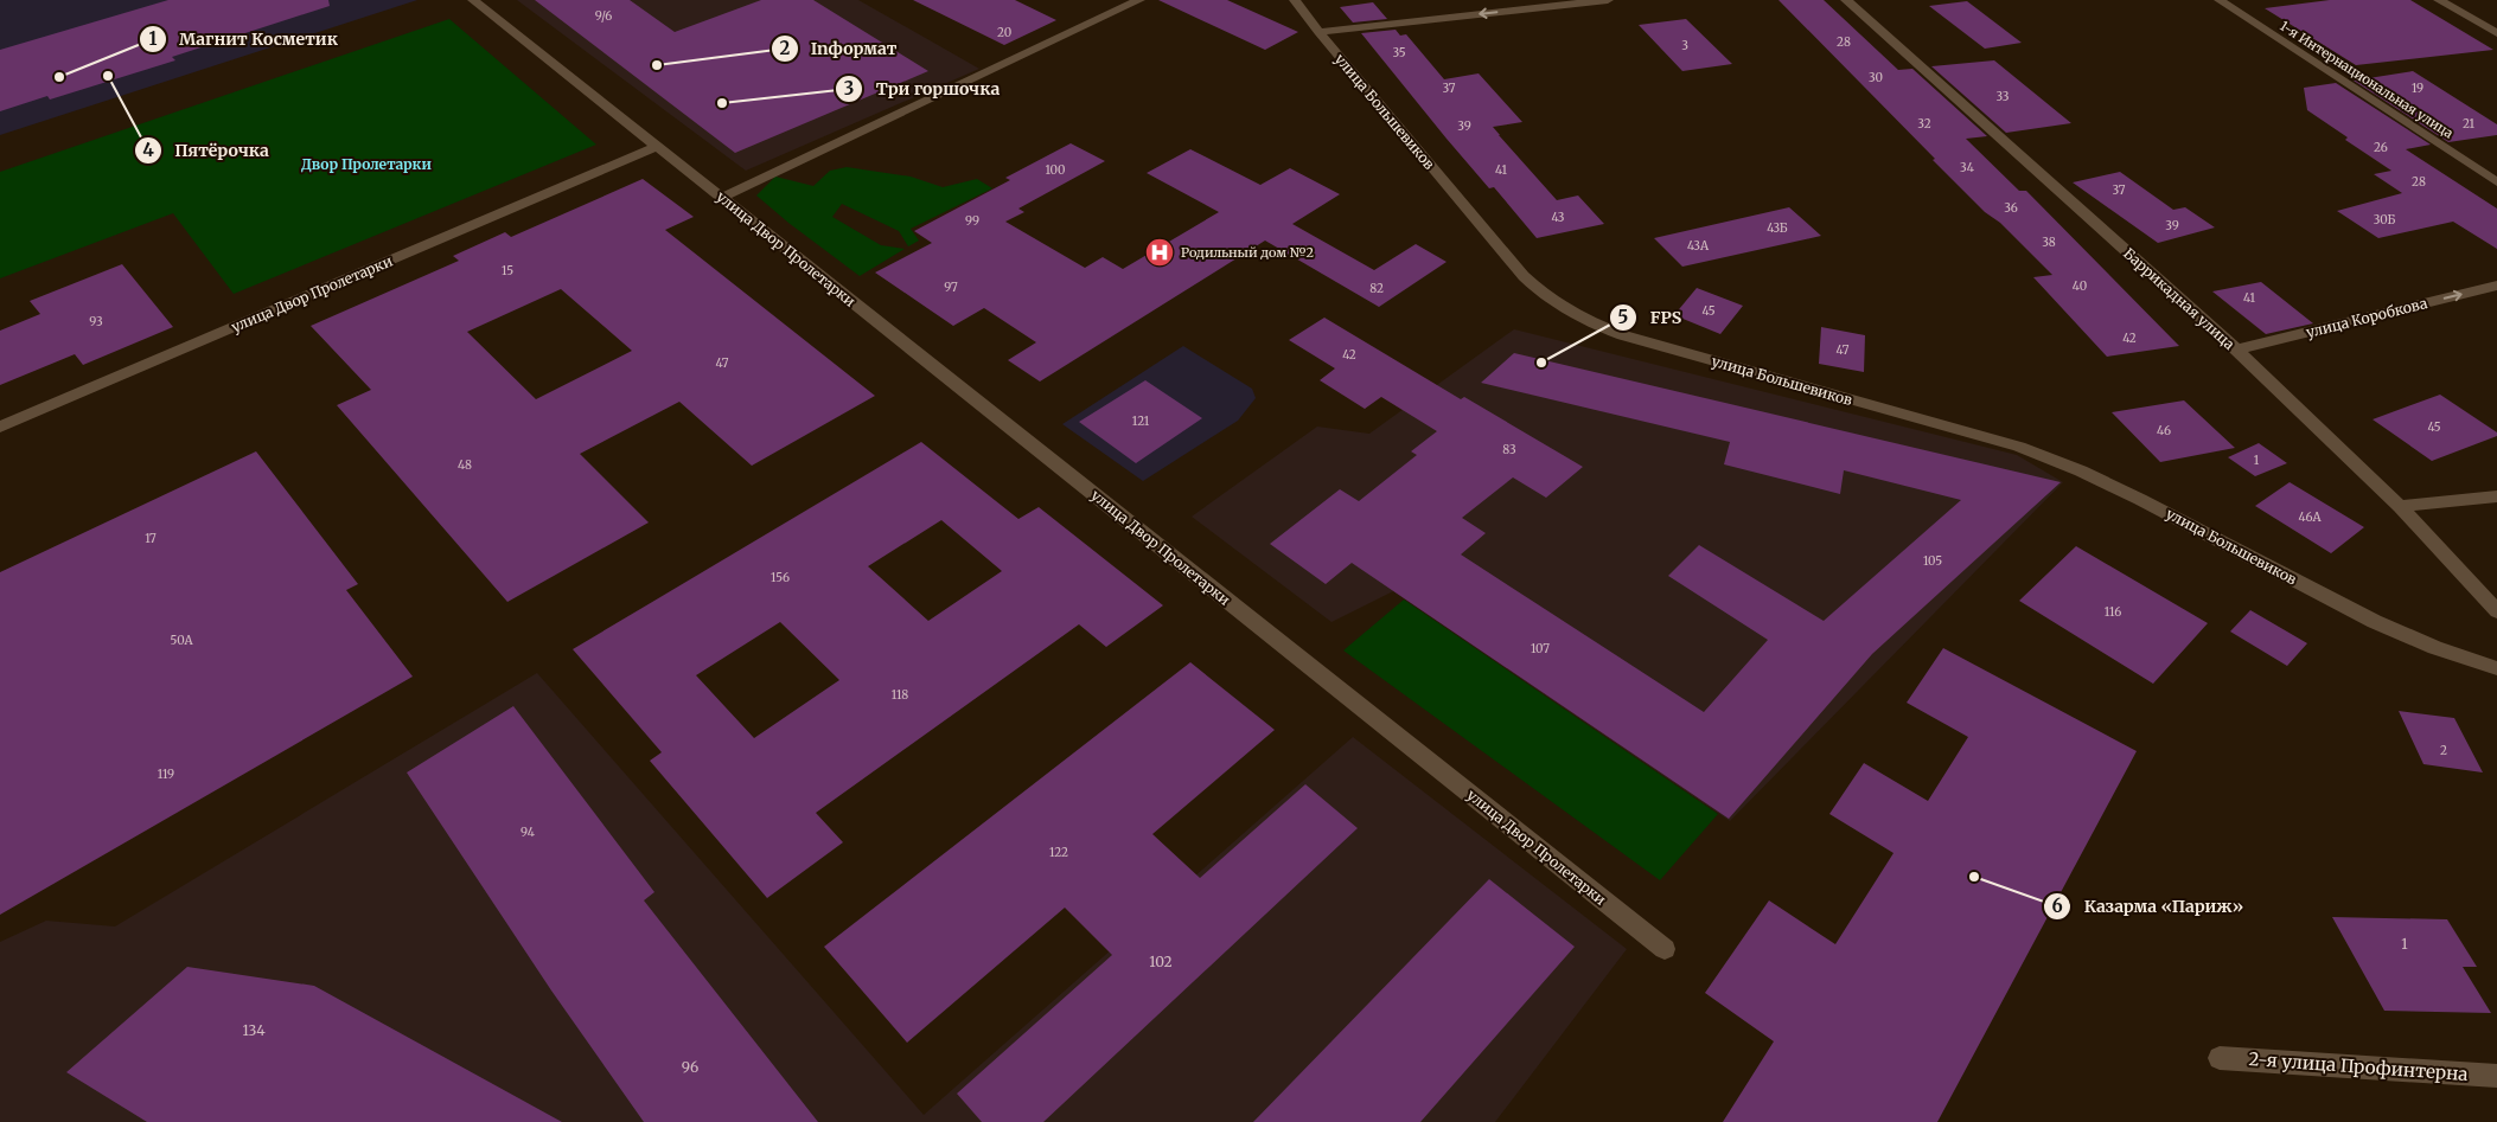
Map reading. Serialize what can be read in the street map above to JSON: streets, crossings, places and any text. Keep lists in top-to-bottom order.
{
  "streets": {
    "street": [
      "1-я Интернациональная улица",
      "улица Большевиков",
      "улица Двор Пролетарки",
      "Баррикадная улица",
      "улица Коробкова",
      "2-я улица Профинтерна"
    ]
  },
  "crossings": [
    ["Баррикадная улица", "улица Коробкова"]
  ],
  "one_way": ["улица Коробкова"],
  "districts": ["Двор Пролетарки"],
  "places": {
    "other": [
      "Inформат",
      "Пятёрочка",
      "Магнит Косметик",
      "Три горшочка",
      "FPS",
      "Казарма «Париж»"
    ],
    "hospital": ["Родильный дом №2"]
  },
  "house_numbers": [
    "9/6",
    "20",
    "28",
    "3",
    "35",
    "30",
    "37",
    "19",
    "33",
    "32",
    "21",
    "39",
    "26",
    "34",
    "100",
    "41",
    "28",
    "37",
    "36",
    "43",
    "30Б",
    "99",
    "39",
    "43Б",
    "38",
    "43А",
    "15",
    "40",
    "97",
    "82",
    "41",
    "45",
    "93",
    "42",
    "47",
    "42",
    "47",
    "121",
    "45",
    "46",
    "83",
    "1",
    "48",
    "46А",
    "17",
    "105",
    "156",
    "116",
    "50А",
    "107",
    "118",
    "2",
    "119",
    "94",
    "122",
    "1",
    "102",
    "134",
    "96"
  ]
}
